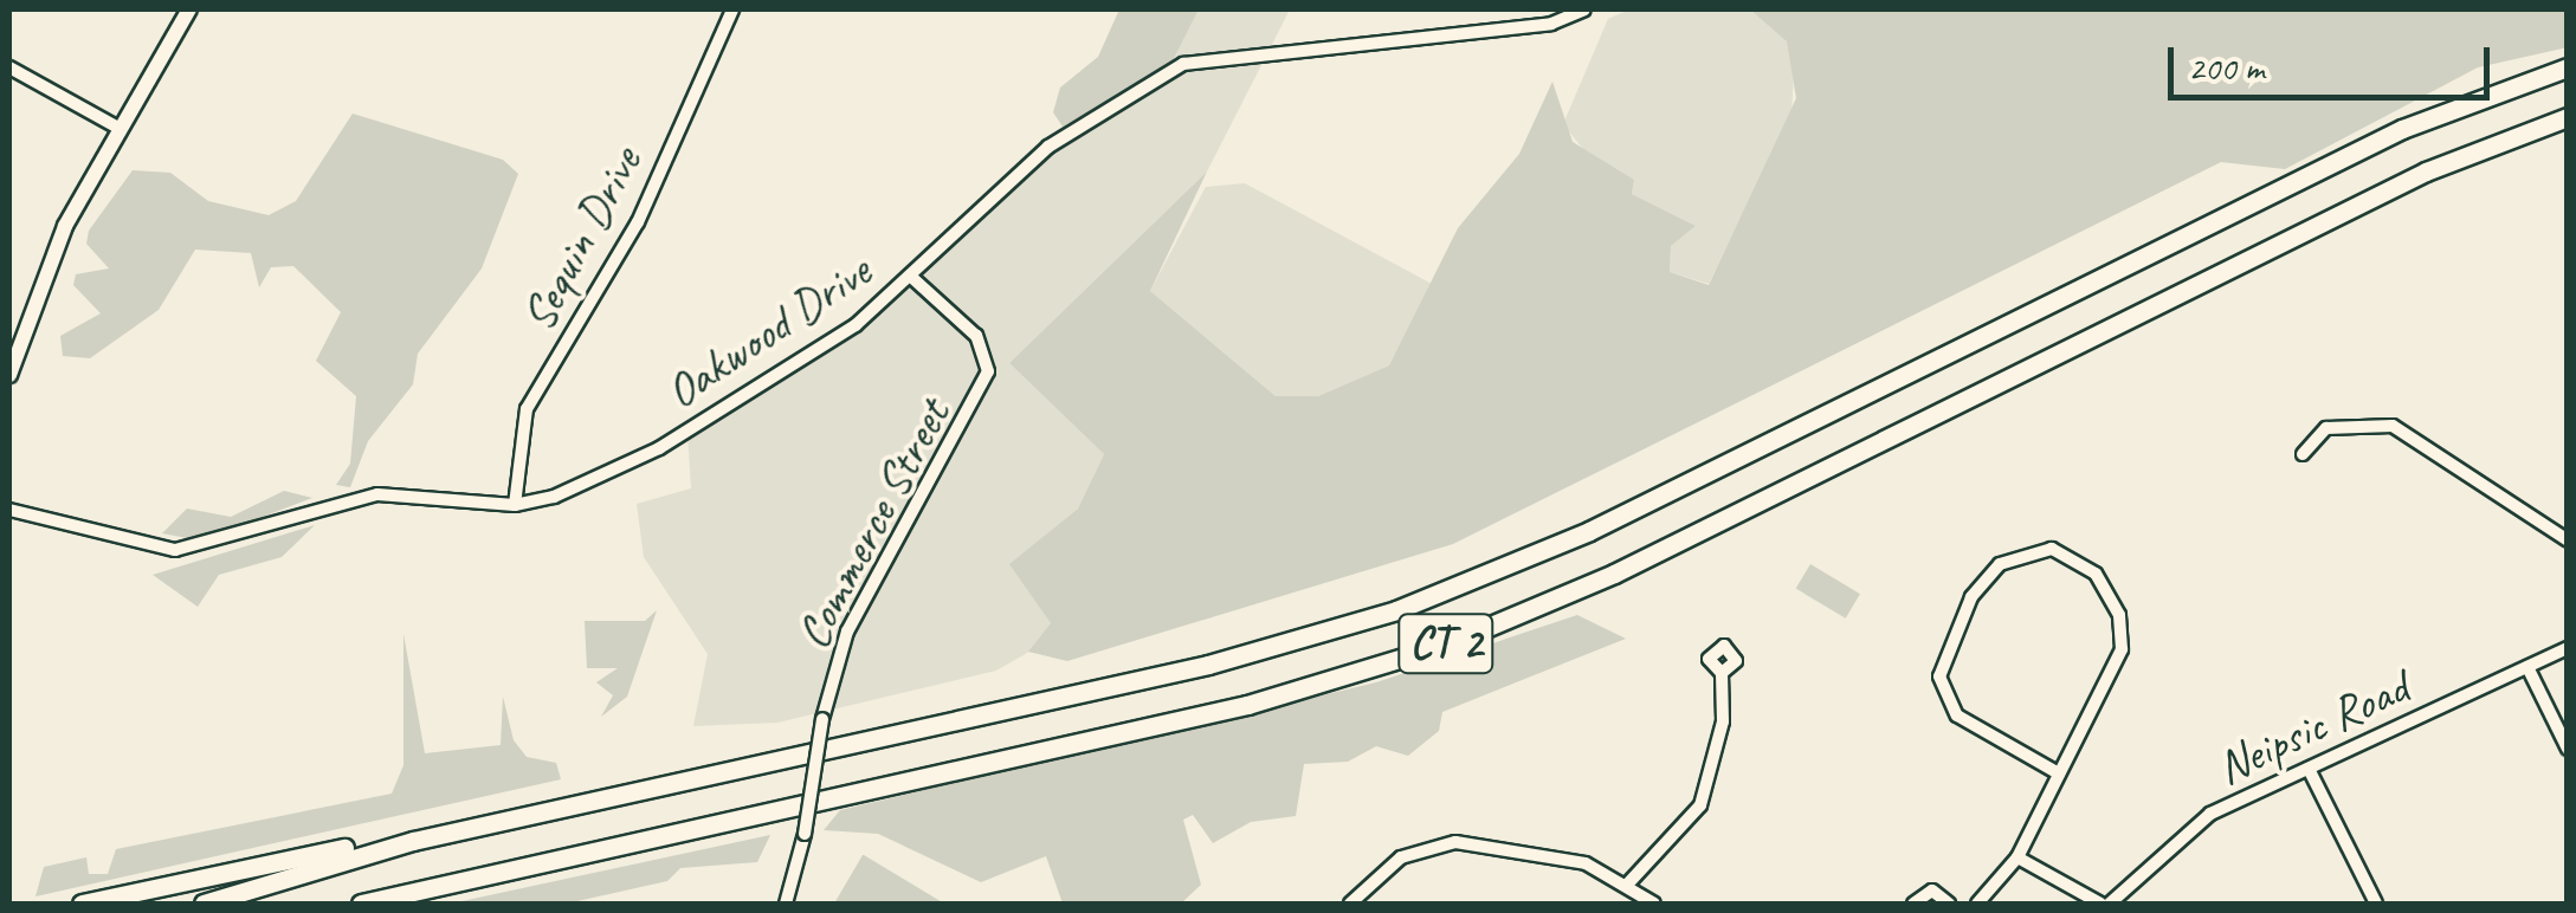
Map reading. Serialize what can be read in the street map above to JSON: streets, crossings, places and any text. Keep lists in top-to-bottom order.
{
  "streets": {
    "highway": ["CT 2"],
    "street": [
      "Sequin Drive",
      "Oakwood Drive",
      "Commerce Street",
      "Neipsic Road"
    ]
  },
  "crossings": [
    ["Sequin Drive", "Oakwood Drive"],
    ["Oakwood Drive", "Commerce Street"]
  ],
  "scale_bar": "200 m"
}
